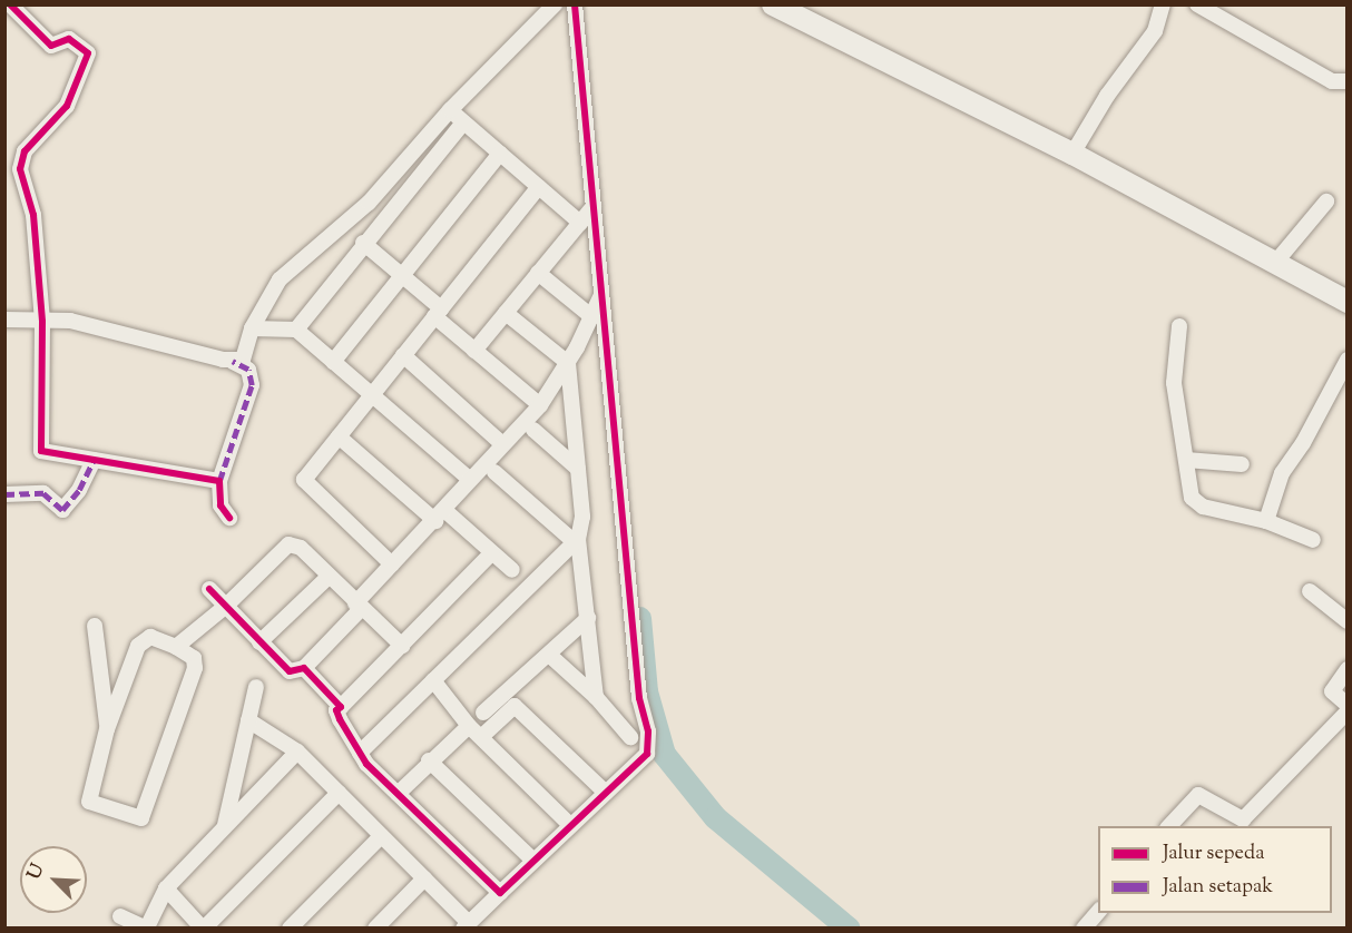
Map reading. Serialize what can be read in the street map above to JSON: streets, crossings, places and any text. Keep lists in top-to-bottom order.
{
  "legend": ["Jalur sepeda", "Jalan setapak"],
  "north": "top left"
}
